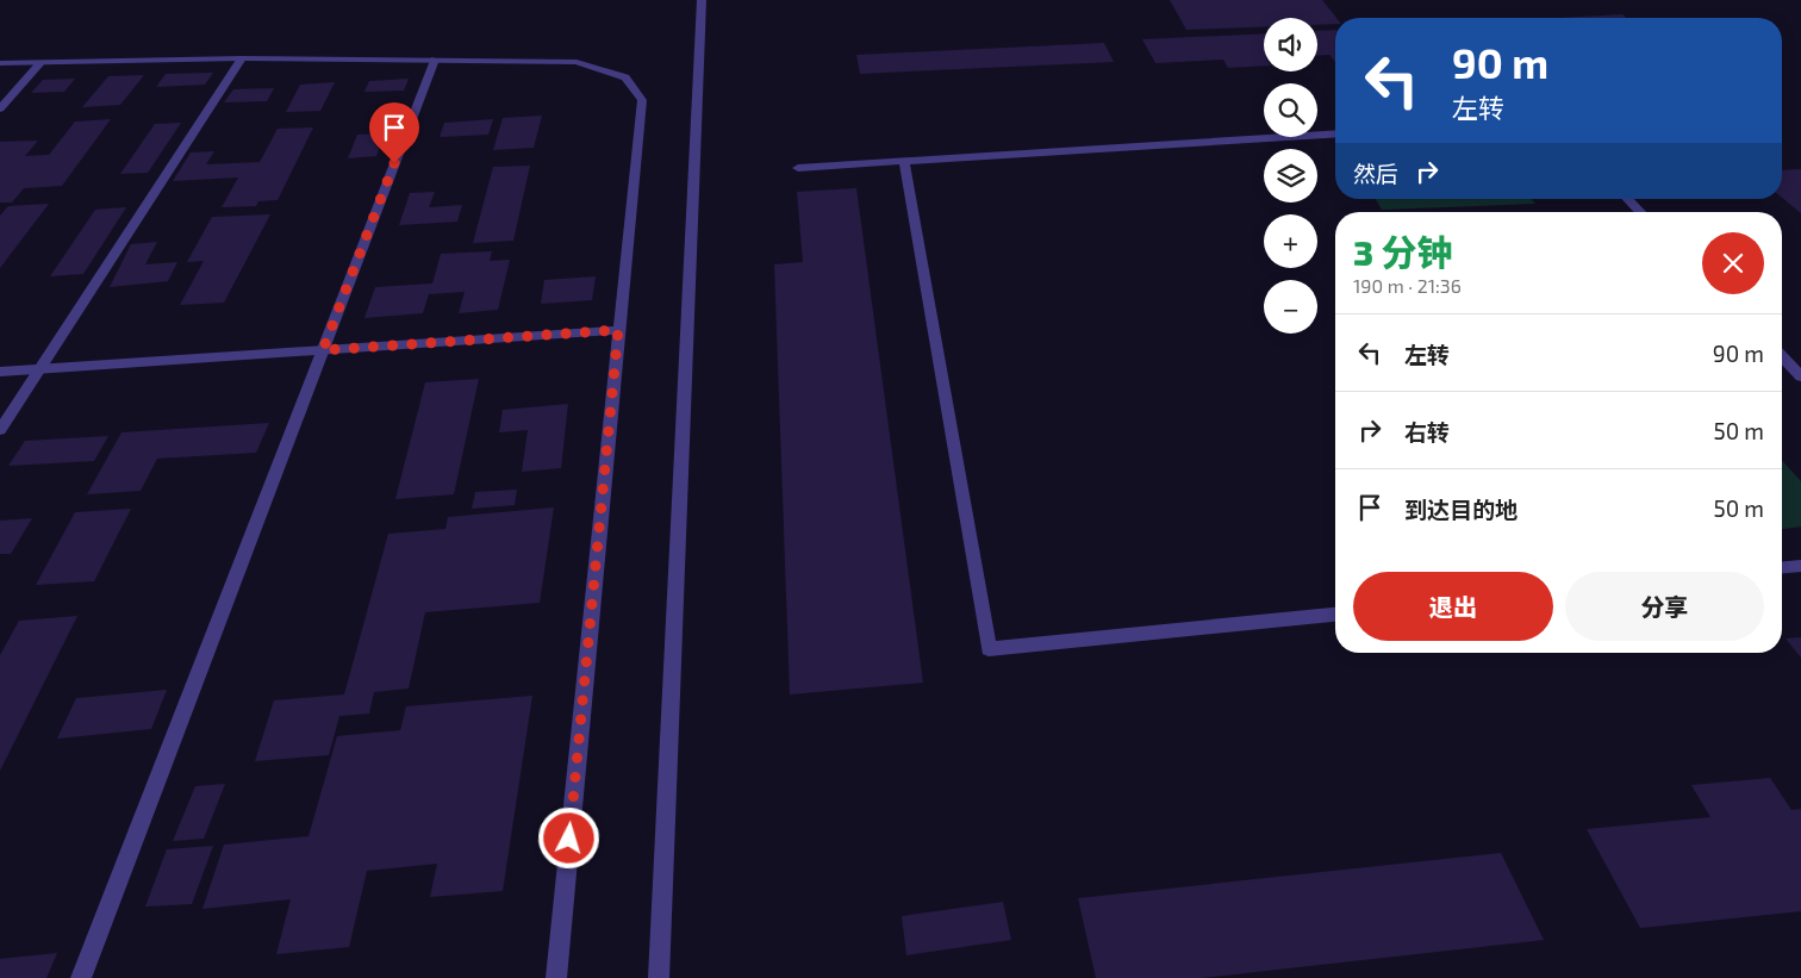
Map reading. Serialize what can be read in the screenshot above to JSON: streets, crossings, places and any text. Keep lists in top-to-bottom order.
{
  "page": {
    "map_buttons": ["+", "−"],
    "turn": ["90 m", "左转"],
    "then": "然后",
    "heading": ["3 分钟", "190 m · 21:36"],
    "list": [
      {
        "name": "左转",
        "value": "90 m"
      },
      {
        "name": "右转",
        "value": "50 m"
      },
      {
        "name": "到达目的地",
        "value": "50 m"
      }
    ],
    "buttons": ["退出", "分享"]
  }
}
